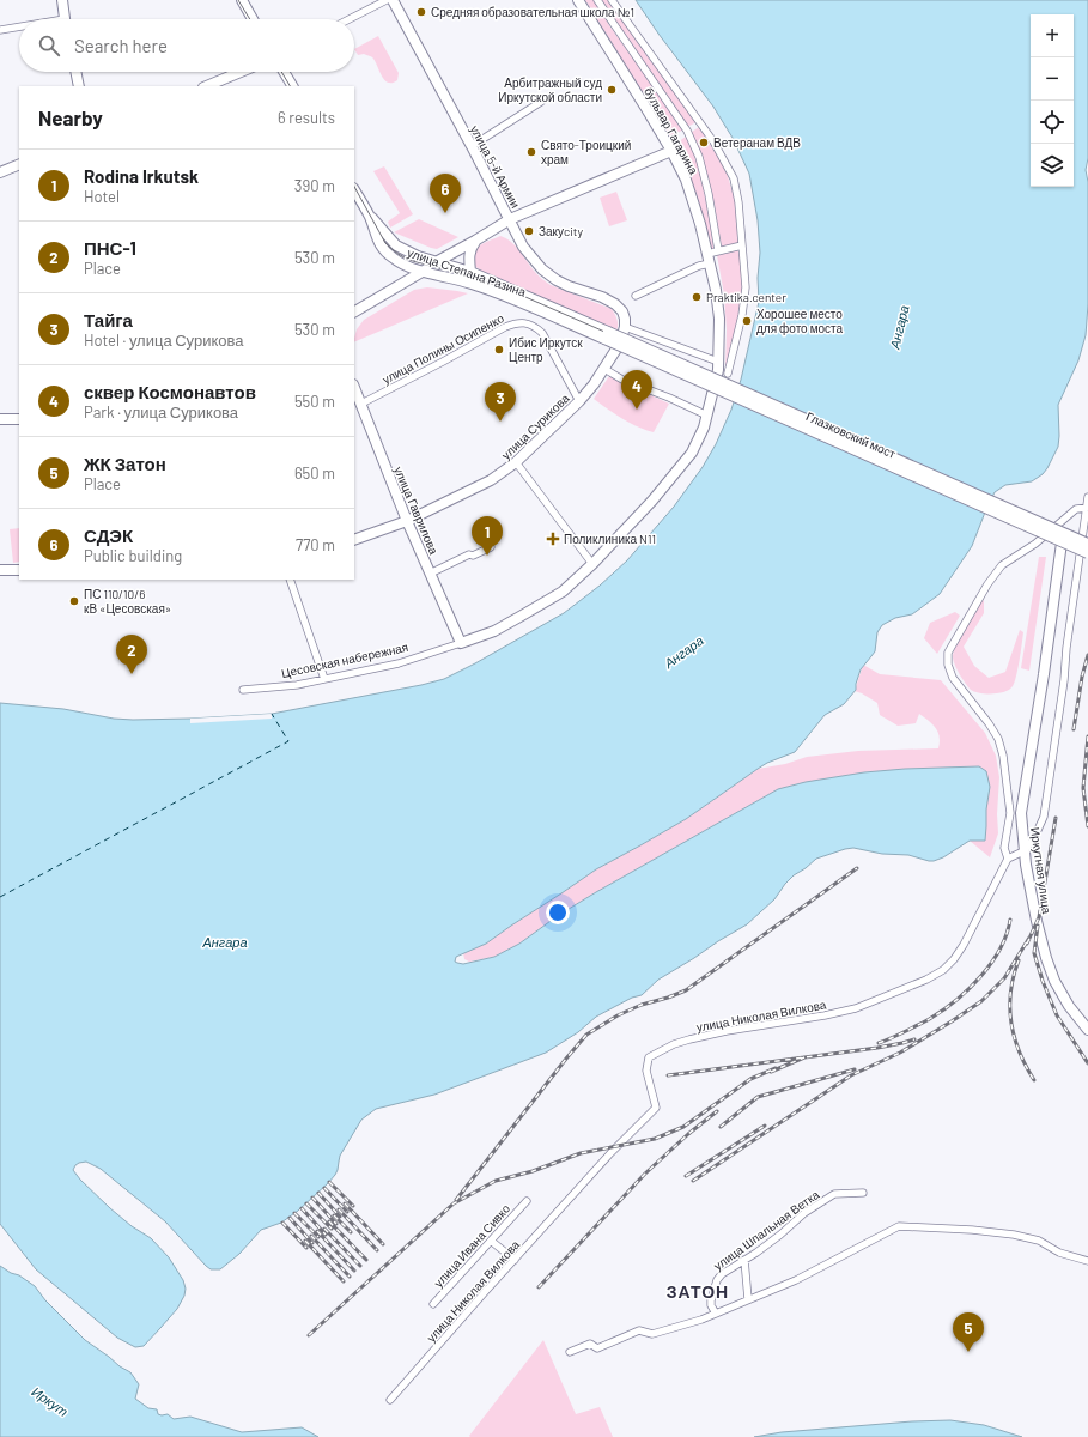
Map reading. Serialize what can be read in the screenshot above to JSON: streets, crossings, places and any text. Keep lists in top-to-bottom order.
{
  "streets": {
    "main road": [
      "бульвар Гагарина",
      "улица 5-й Армии",
      "улица Степана Разина",
      "улица Сурикова",
      "Глазковский мост",
      "улица Гаврилова",
      "Цесовская набережная",
      "Иркутная улица"
    ],
    "street": [
      "улица Полины Осипенко",
      "улица Николая Вилкова",
      "улица Шпальная Ветка",
      "улица Ивана Сивко"
    ]
  },
  "crossings": [
    ["бульвар Гагарина", "Цесовская набережная"],
    ["улица 5-й Армии", "улица Сурикова"],
    ["улица Степана Разина", "Глазковский мост"],
    ["улица Полины Осипенко", "улица Сурикова"],
    ["улица Полины Осипенко", "улица Гаврилова"],
    ["улица Сурикова", "улица Гаврилова"],
    ["Глазковский мост", "Иркутная улица"],
    ["улица Гаврилова", "Цесовская набережная"]
  ],
  "districts": ["ЗАТОН"],
  "water": ["Ангара", "Иркут"],
  "places": {
    "other": [
      "Средняя образовательная школа №1",
      "Арбитражный суд Иркутской области",
      "Ветеранам ВДВ",
      "Свято-Троицкий храм",
      "Закуcity",
      "Praktika.center",
      "Хорошее место для фото моста",
      "Ибис Иркутск Центр",
      "ПС 110/10/6 кВ «Цесовская»"
    ],
    "health": ["Поликлиника N11"]
  },
  "page": {
    "map_buttons": ["+", "−"],
    "search": "Search here",
    "heading": ["Nearby", "6 results"],
    "list": [
      {
        "mark": "1",
        "name": "Rodina Irkutsk",
        "note": "Hotel",
        "value": "390 m"
      },
      {
        "mark": "2",
        "name": "ПНС-1",
        "note": "Place",
        "value": "530 m"
      },
      {
        "mark": "3",
        "name": "Тайга",
        "note": "Hotel · улица Сурикова",
        "value": "530 m"
      },
      {
        "mark": "4",
        "name": "сквер Космонавтов",
        "note": "Park · улица Сурикова",
        "value": "550 m"
      },
      {
        "mark": "5",
        "name": "ЖК Затон",
        "note": "Place",
        "value": "650 m"
      },
      {
        "mark": "6",
        "name": "СДЭК",
        "note": "Public building",
        "value": "770 m"
      }
    ],
    "pins": [
      "6",
      "4",
      "3",
      "1",
      "2",
      "5"
    ]
  }
}
